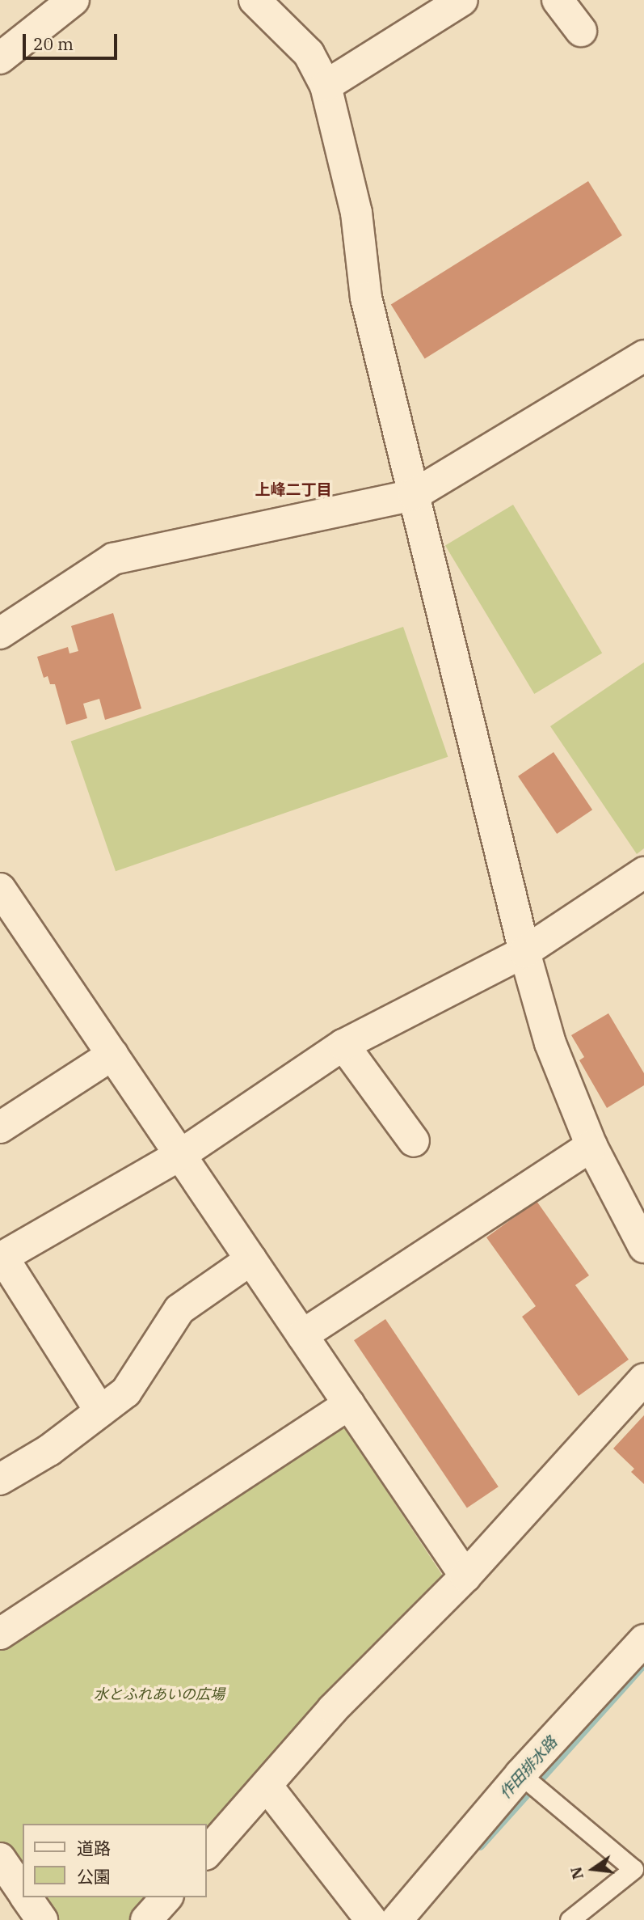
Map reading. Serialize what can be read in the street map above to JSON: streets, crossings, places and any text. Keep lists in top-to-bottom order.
{
  "districts": ["上峰二丁目"],
  "water": ["作田排水路"],
  "parks": ["水とふれあいの広場"],
  "legend": ["道路", "公園"],
  "scale_bar": "20 m",
  "north": "left"
}
